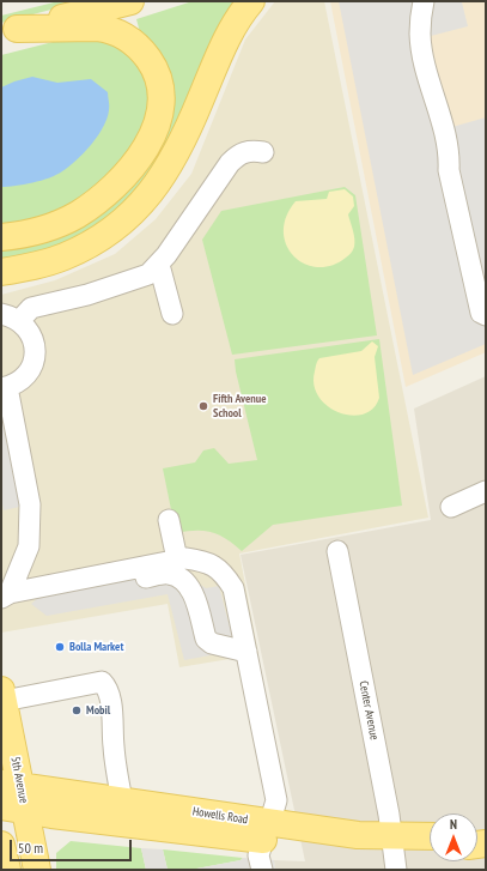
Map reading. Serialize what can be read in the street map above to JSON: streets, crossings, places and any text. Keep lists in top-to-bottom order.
{
  "streets": {
    "main road": ["5th Avenue", "Howells Road"],
    "street": ["Center Avenue"]
  },
  "crossings": [
    ["Center Avenue", "Howells Road"],
    ["5th Avenue", "Howells Road"]
  ],
  "places": ["Fifth Avenue School", "Bolla Market", "Mobil"],
  "scale_bar": "50 m",
  "north": "top"
}
